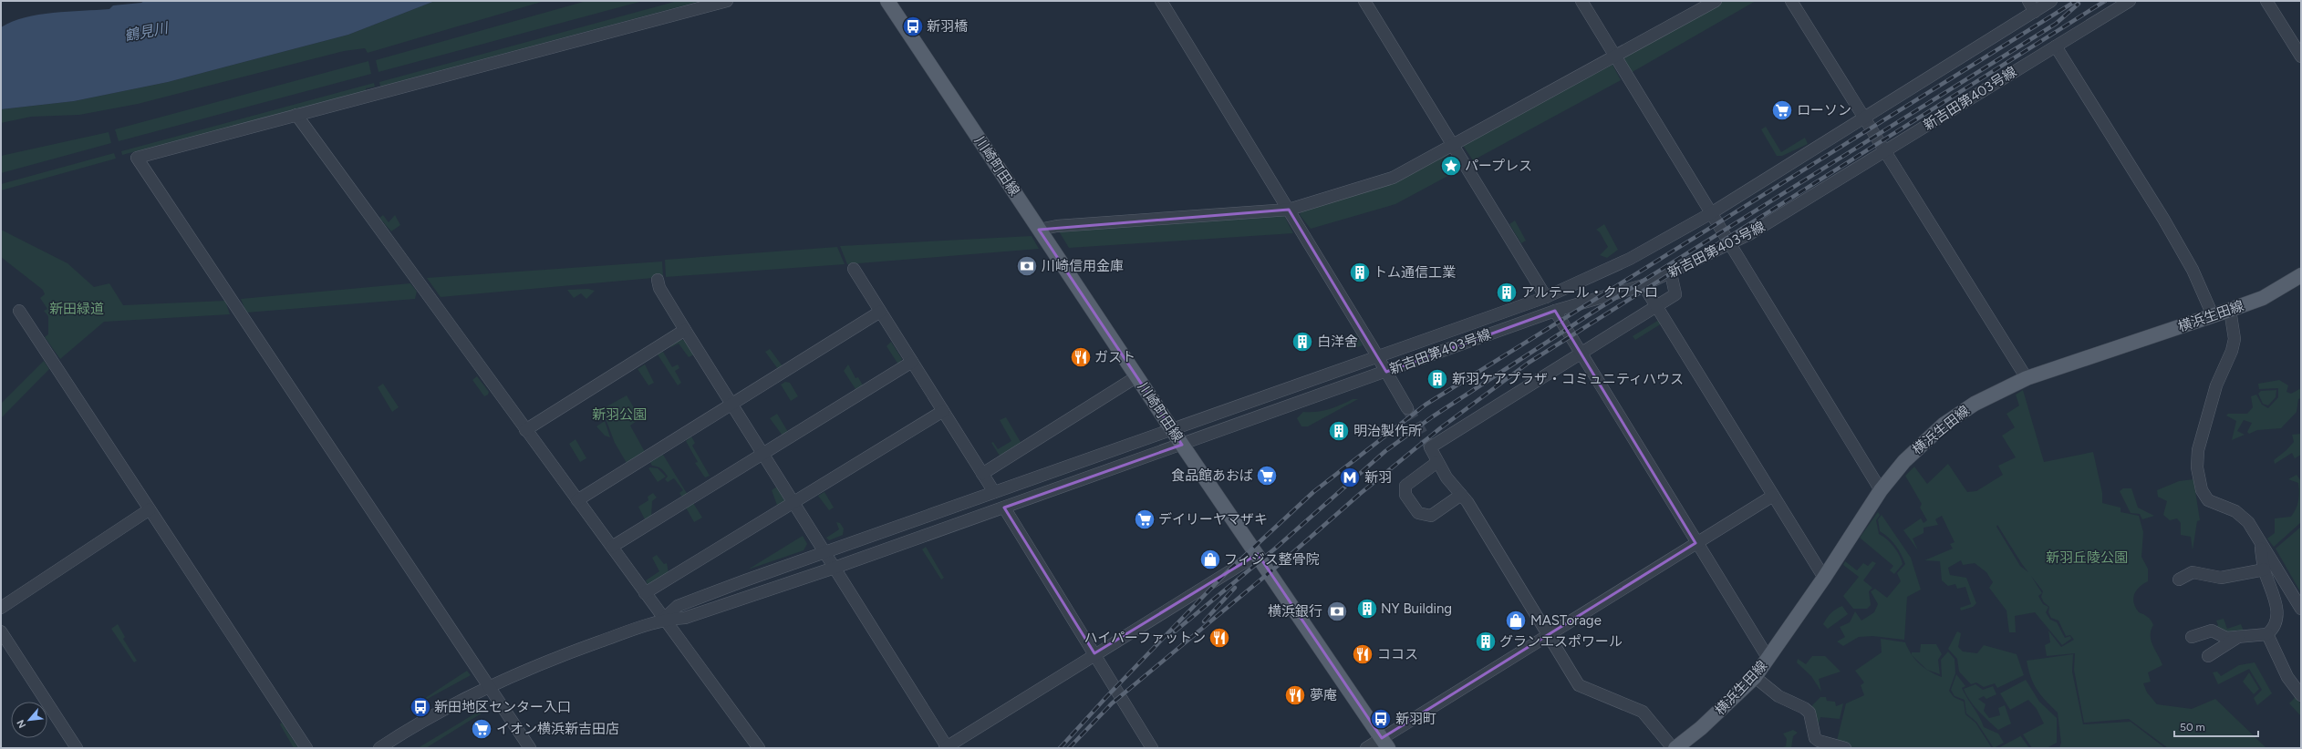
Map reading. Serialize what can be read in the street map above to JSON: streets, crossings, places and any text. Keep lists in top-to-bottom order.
{
  "streets": {
    "main road": ["川崎町田線", "横浜生田線"],
    "street": ["新吉田第403号線"]
  },
  "crossings": [
    ["新吉田第403号線", "川崎町田線"]
  ],
  "water": ["鶴見川"],
  "parks": ["新田緑道", "新羽公園", "新羽丘陵公園"],
  "places": {
    "bus stop": ["新羽橋", "新田地区センター入口", "新羽町"],
    "supermarket": [
      "ローソン",
      "食品館あおば",
      "デイリーヤマザキ",
      "イオン横浜新吉田店"
    ],
    "place": ["パープレス"],
    "bank": ["川崎信用金庫", "横浜銀行"],
    "building": [
      "トム通信工業",
      "アルテール・クワトロ",
      "白洋舍",
      "新羽ケアプラザ・コミュニティハウス",
      "明治製作所",
      "NY Building",
      "グランエスポワール"
    ],
    "restaurant": [
      "ガスト",
      "ハイパーファットン",
      "ココス",
      "夢庵"
    ],
    "metro station": ["新羽"],
    "shop": ["フィジス整骨院", "MASTorage"]
  },
  "scale_bar": "50 m",
  "north": "bottom left"
}
